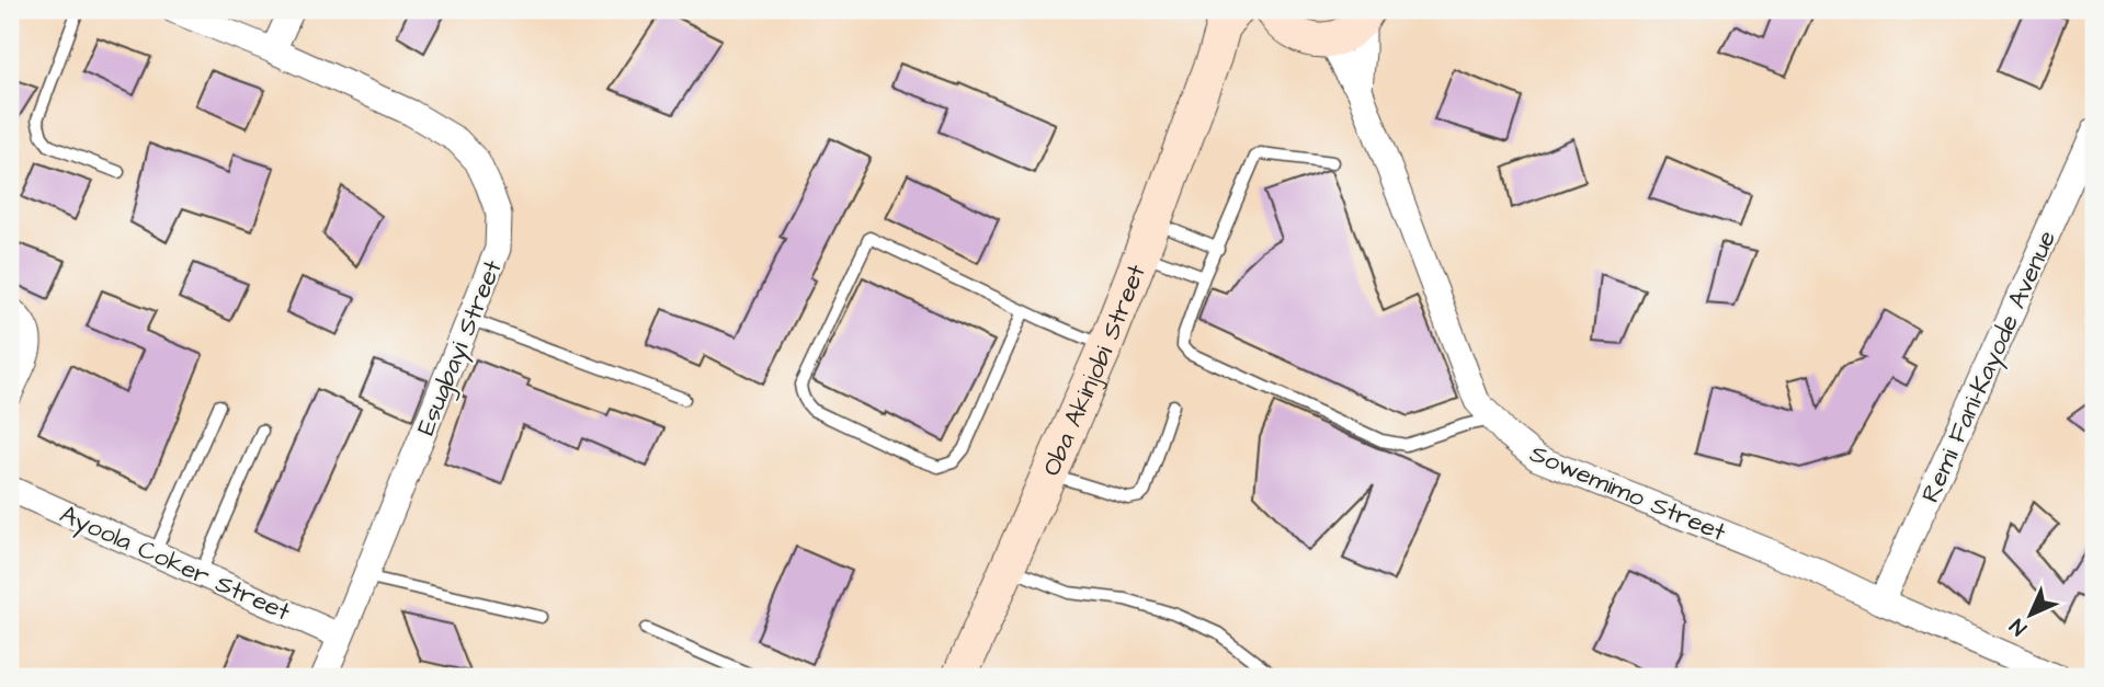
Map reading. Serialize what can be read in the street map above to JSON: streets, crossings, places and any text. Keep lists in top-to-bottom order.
{
  "streets": {
    "street": [
      "Esugbayi Street",
      "Remi Fani-Kayode Avenue",
      "Oba Akinjobi Street",
      "Sowemimo Street",
      "Ayoola Coker Street"
    ]
  },
  "crossings": [
    ["Esugbayi Street", "Ayoola Coker Street"],
    ["Remi Fani-Kayode Avenue", "Sowemimo Street"]
  ],
  "north": "bottom left"
}
